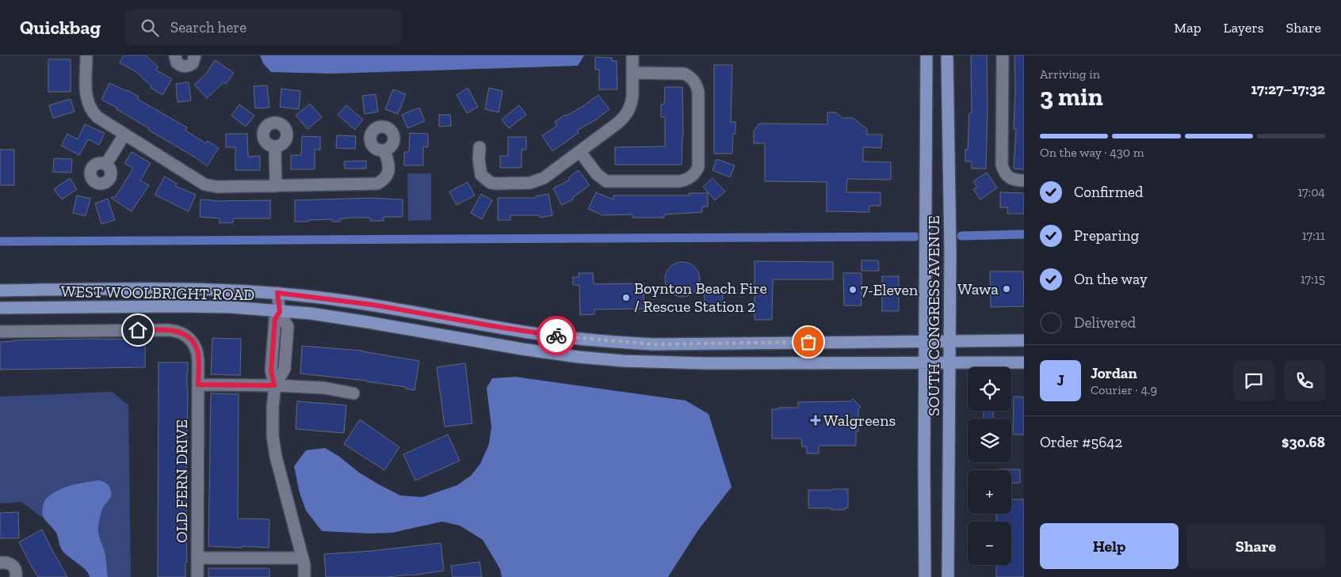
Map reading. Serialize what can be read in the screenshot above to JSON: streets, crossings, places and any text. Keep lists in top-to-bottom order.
{
  "streets": {
    "main road": ["WEST WOOLBRIGHT ROAD", "SOUTH CONGRESS AVENUE"],
    "street": ["OLD FERN DRIVE"]
  },
  "crossings": [
    ["WEST WOOLBRIGHT ROAD", "SOUTH CONGRESS AVENUE"]
  ],
  "places": {
    "other": ["Wawa", "7-Eleven", "Boynton Beach Fire / Rescue Station 2"],
    "health": ["Walgreens"]
  },
  "page": {
    "header": "Quickbag",
    "search": "Search here",
    "nav": ["Map", "Layers", "Share"],
    "heading": ["3 min", "Arriving in", "17:27–17:32"],
    "panel": [
      "Jordan",
      "Courier · 4.9",
      "Order #5642",
      "$30.68"
    ],
    "bar": "On the way · 430 m",
    "list": [
      ["Confirmed", "17:04"],
      ["Preparing", "17:11"],
      ["On the way", "17:15"],
      "Delivered"
    ],
    "round": "J",
    "map_buttons": ["+", "−"],
    "buttons": ["Help", "Share"]
  }
}
